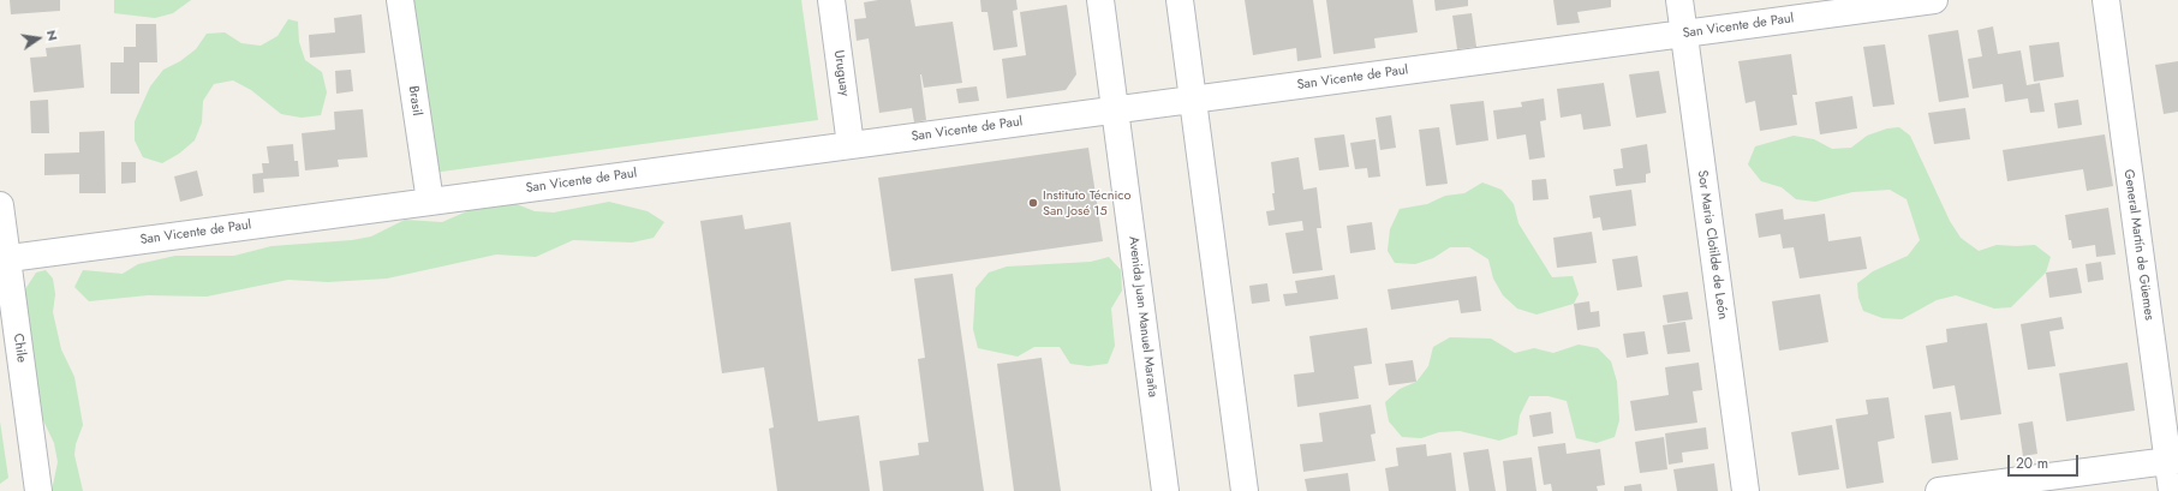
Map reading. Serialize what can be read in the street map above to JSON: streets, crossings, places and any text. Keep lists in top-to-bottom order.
{
  "streets": {
    "street": [
      "San Vicente de Paul",
      "Uruguay",
      "Brasil",
      "Sor Maria Clotilde de León",
      "General Martín de Güemes",
      "Avenida Juan Manuel Maraña",
      "Chile"
    ]
  },
  "crossings": [
    ["San Vicente de Paul", "Uruguay"],
    ["San Vicente de Paul", "Brasil"],
    ["San Vicente de Paul", "Sor Maria Clotilde de León"],
    ["San Vicente de Paul", "Avenida Juan Manuel Maraña"],
    ["San Vicente de Paul", "Chile"]
  ],
  "places": ["Instituto Técnico San José 15"],
  "scale_bar": "20 m",
  "north": "right"
}
